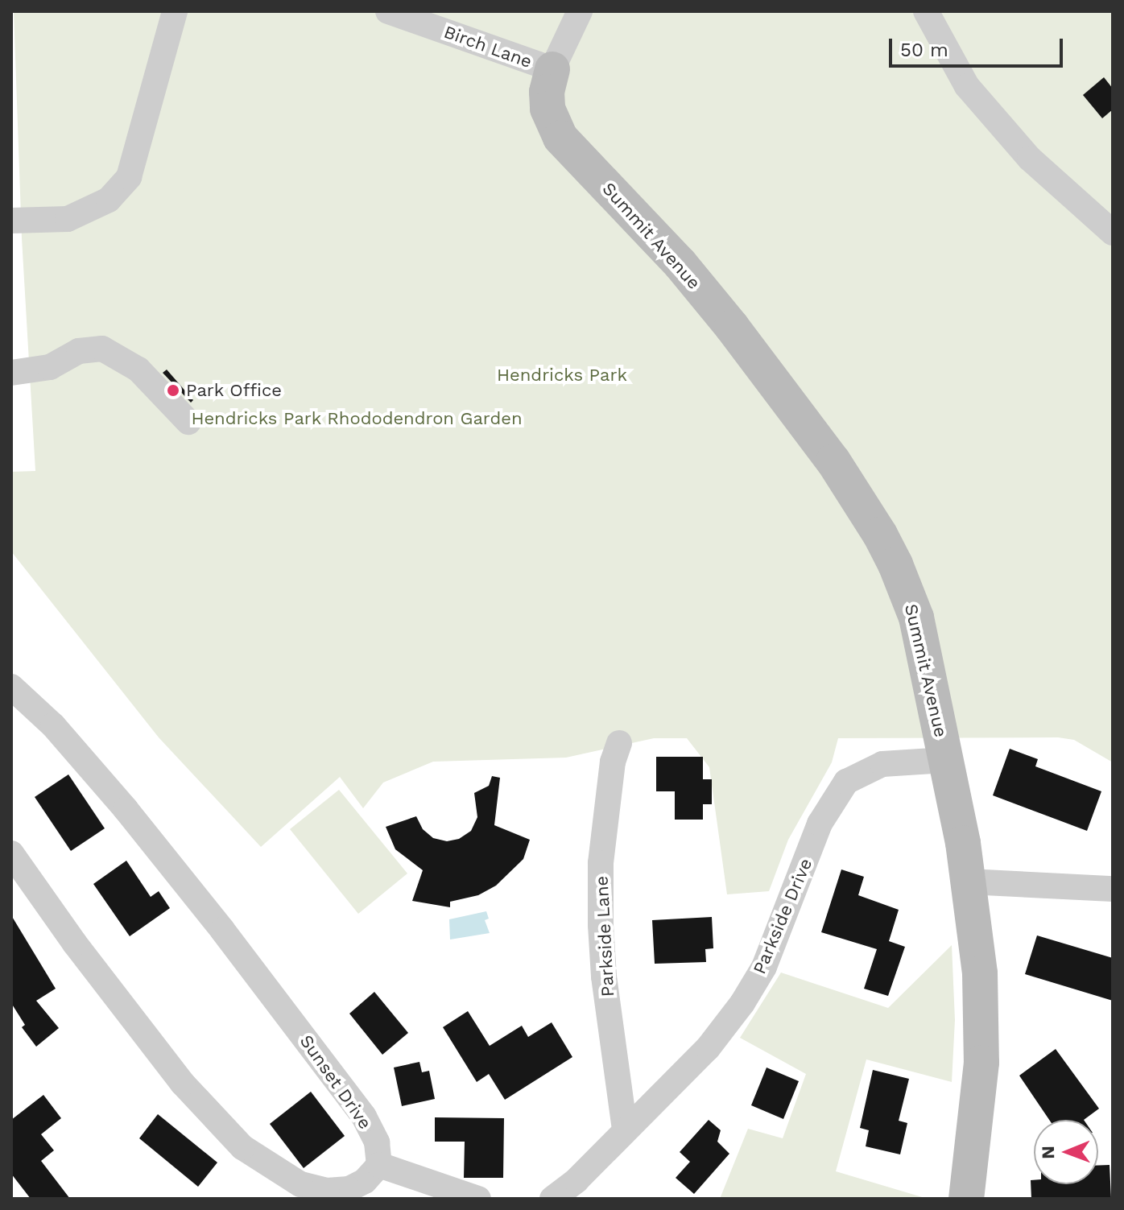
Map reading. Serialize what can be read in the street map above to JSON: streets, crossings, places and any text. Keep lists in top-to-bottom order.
{
  "streets": {
    "street": [
      "Birch Lane",
      "Summit Avenue",
      "Parkside Drive",
      "Parkside Lane",
      "Sunset Drive"
    ]
  },
  "crossings": [
    ["Birch Lane", "Summit Avenue"],
    ["Summit Avenue", "Parkside Drive"],
    ["Parkside Drive", "Parkside Lane"]
  ],
  "parks": ["Hendricks Park", "Hendricks Park Rhododendron Garden"],
  "places": ["Park Office"],
  "scale_bar": "50 m",
  "north": "left"
}
